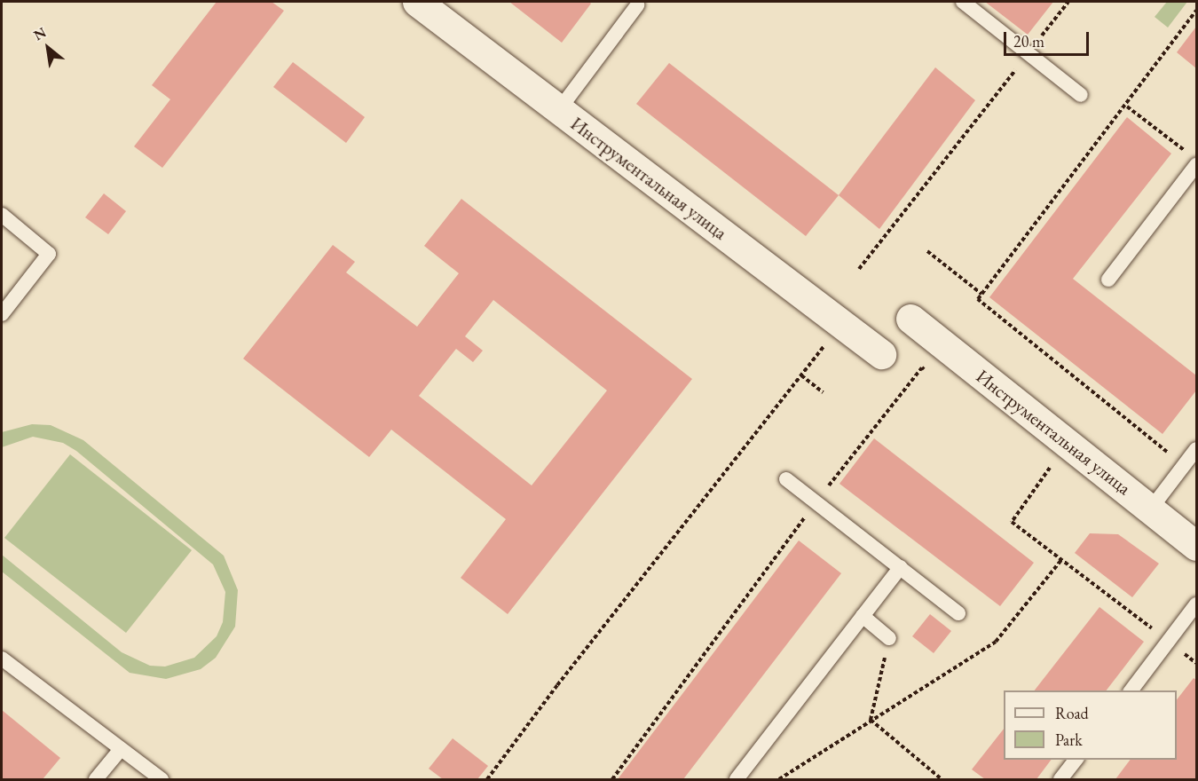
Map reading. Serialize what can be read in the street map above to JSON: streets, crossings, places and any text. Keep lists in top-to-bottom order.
{
  "streets": {
    "street": ["Инструментальная улица"]
  },
  "legend": ["Road", "Park"],
  "scale_bar": "20 m",
  "north": "top left"
}
